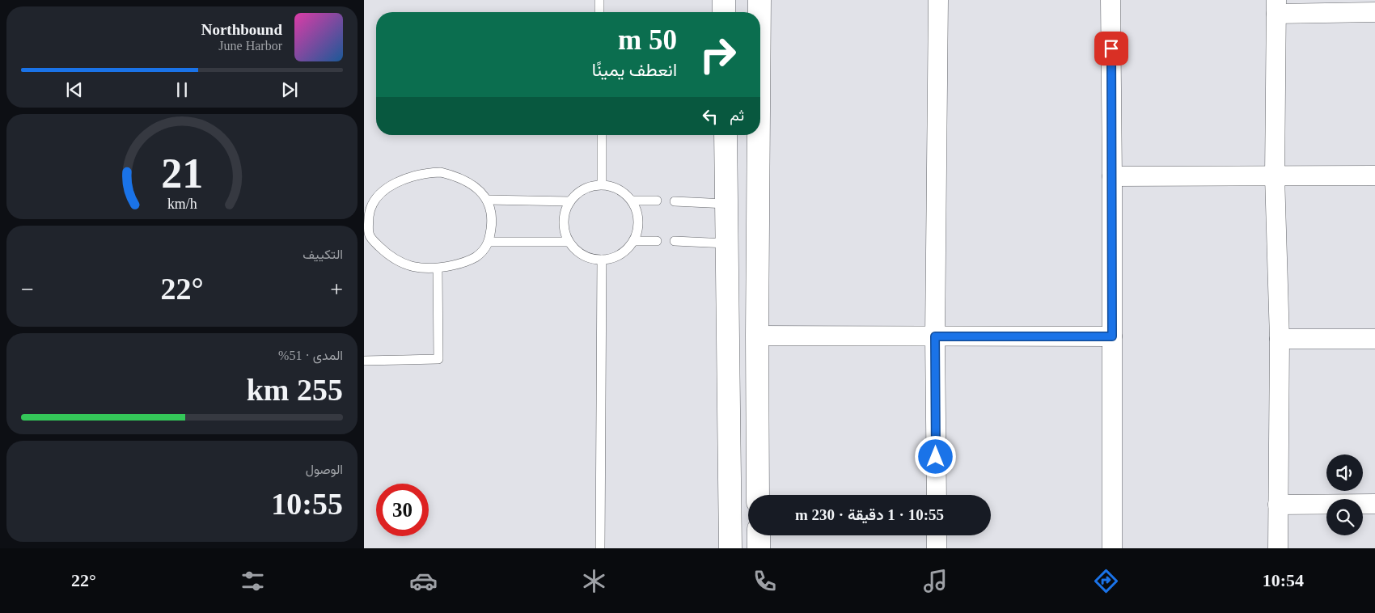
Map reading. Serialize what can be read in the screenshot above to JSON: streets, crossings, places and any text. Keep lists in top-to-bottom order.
{
  "page": {
    "turn": ["50 m", "انعطف يمينًا"],
    "song": ["Northbound", "June Harbor"],
    "then": "ثم",
    "tile": [
      "التكييف",
      ["المدى · 51%", "255 km"],
      ["الوصول", "10:55"]
    ],
    "heat": ["−", "22°", "+"],
    "limit": "30",
    "trip": "10:55 · 1 دقيقة · 230 m",
    "tabs": ["10:54", "22°"],
    "gauge": ["21", "km/h"]
  }
}
